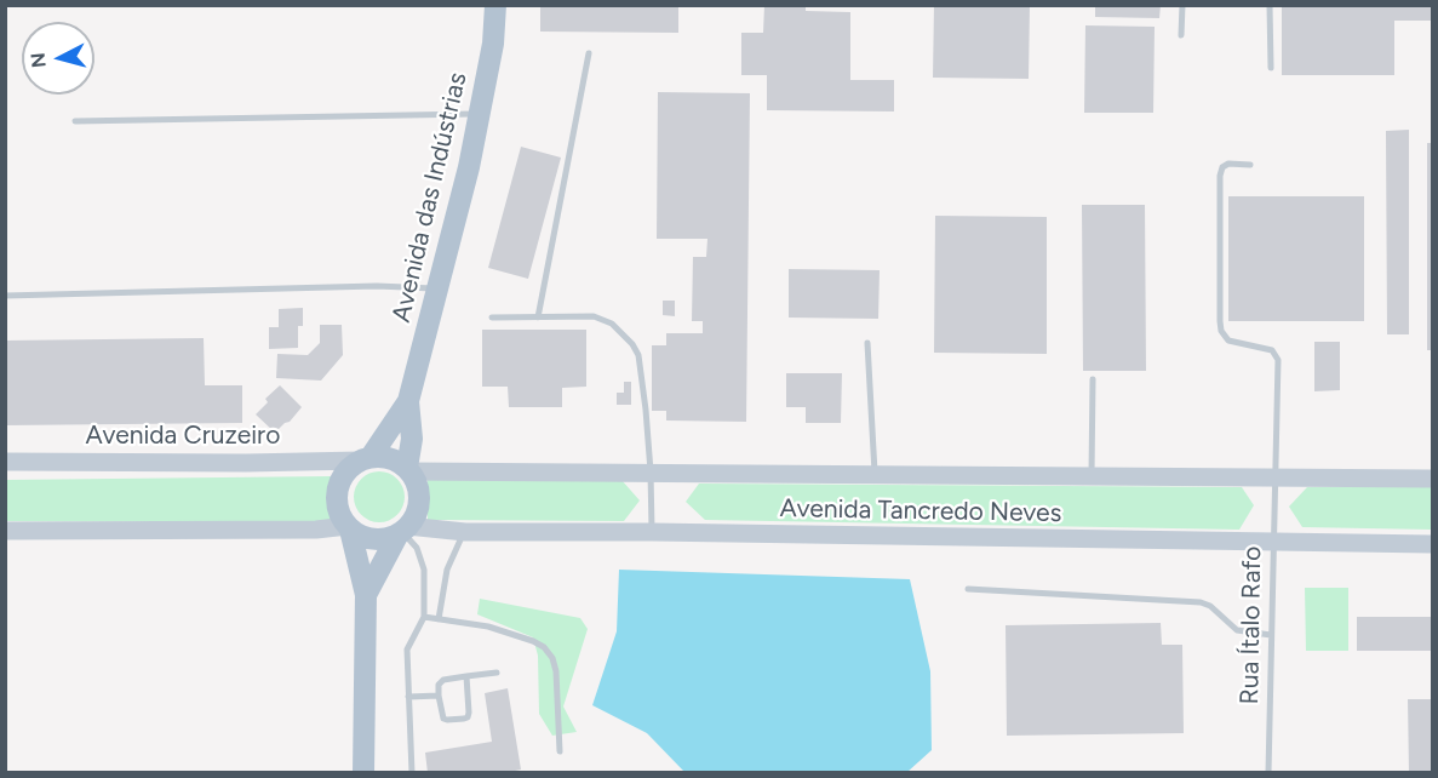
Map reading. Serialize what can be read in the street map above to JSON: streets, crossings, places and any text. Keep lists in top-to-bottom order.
{
  "streets": {
    "main road": ["Avenida das Indústrias", "Avenida Cruzeiro", "Avenida Tancredo Neves"],
    "lane": ["Rua Ítalo Rafo"]
  },
  "crossings": [
    ["Avenida Cruzeiro", "Avenida Tancredo Neves"],
    ["Avenida Tancredo Neves", "Rua Ítalo Rafo"]
  ],
  "north": "left"
}
